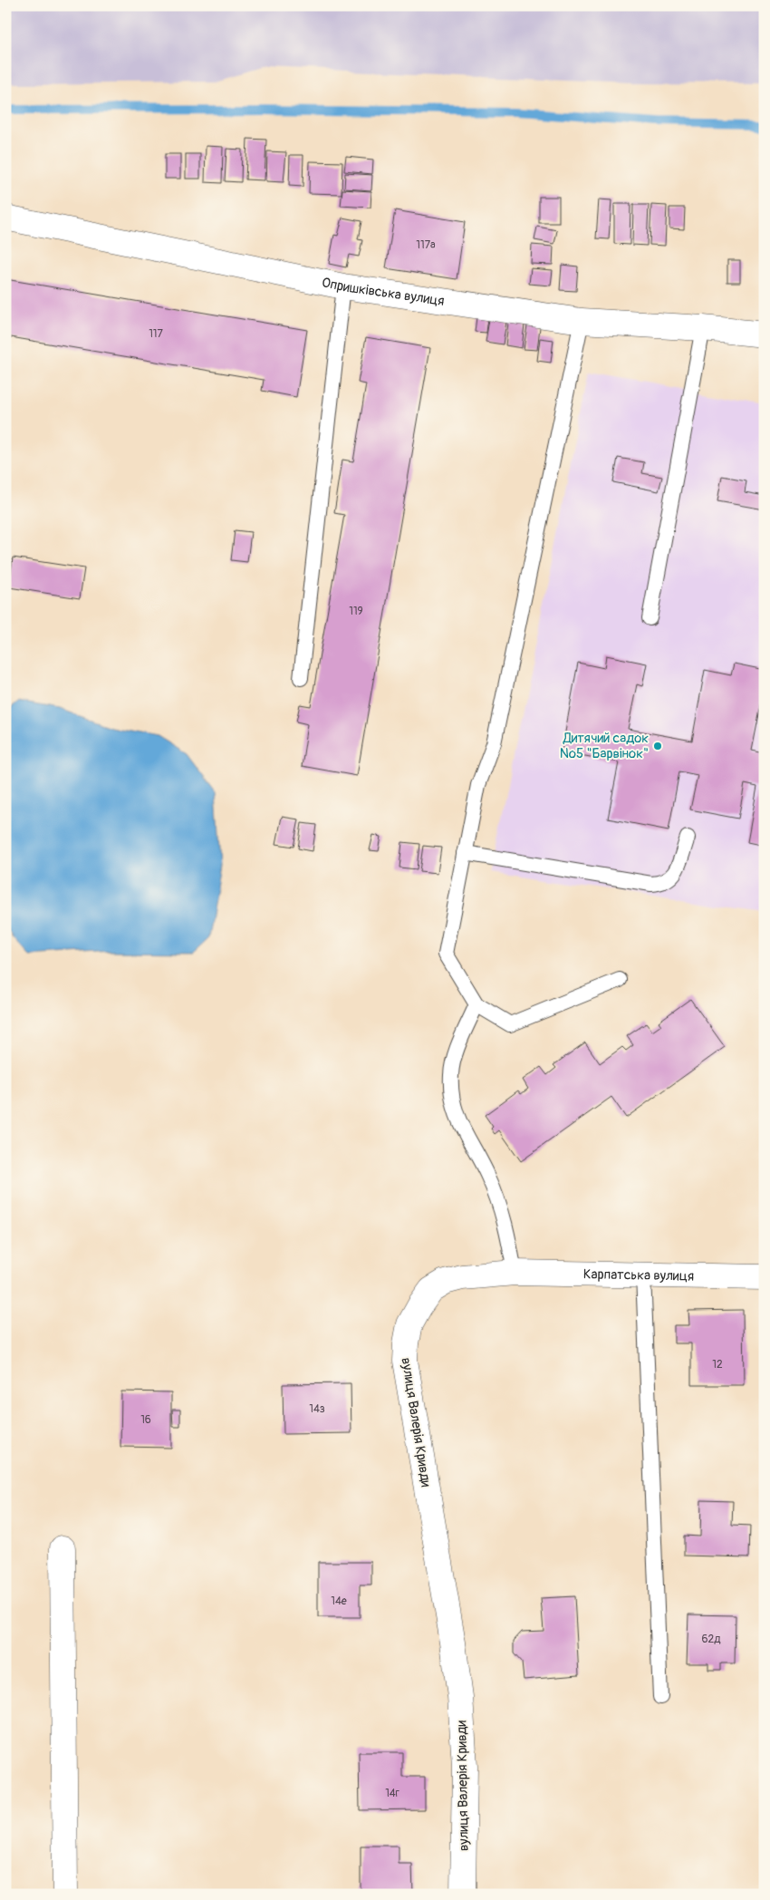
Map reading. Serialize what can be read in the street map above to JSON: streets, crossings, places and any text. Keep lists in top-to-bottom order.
{
  "streets": {
    "street": ["Опришківська вулиця", "Карпатська вулиця", "вулиця Валерія Кривди"]
  },
  "crossings": [
    ["Карпатська вулиця", "вулиця Валерія Кривди"]
  ],
  "places": ["Дитячий садок №5 \"Барвінок\""],
  "house_numbers": [
    "117а",
    "117",
    "119",
    "12",
    "14з",
    "16",
    "14е",
    "62д",
    "14г"
  ]
}
